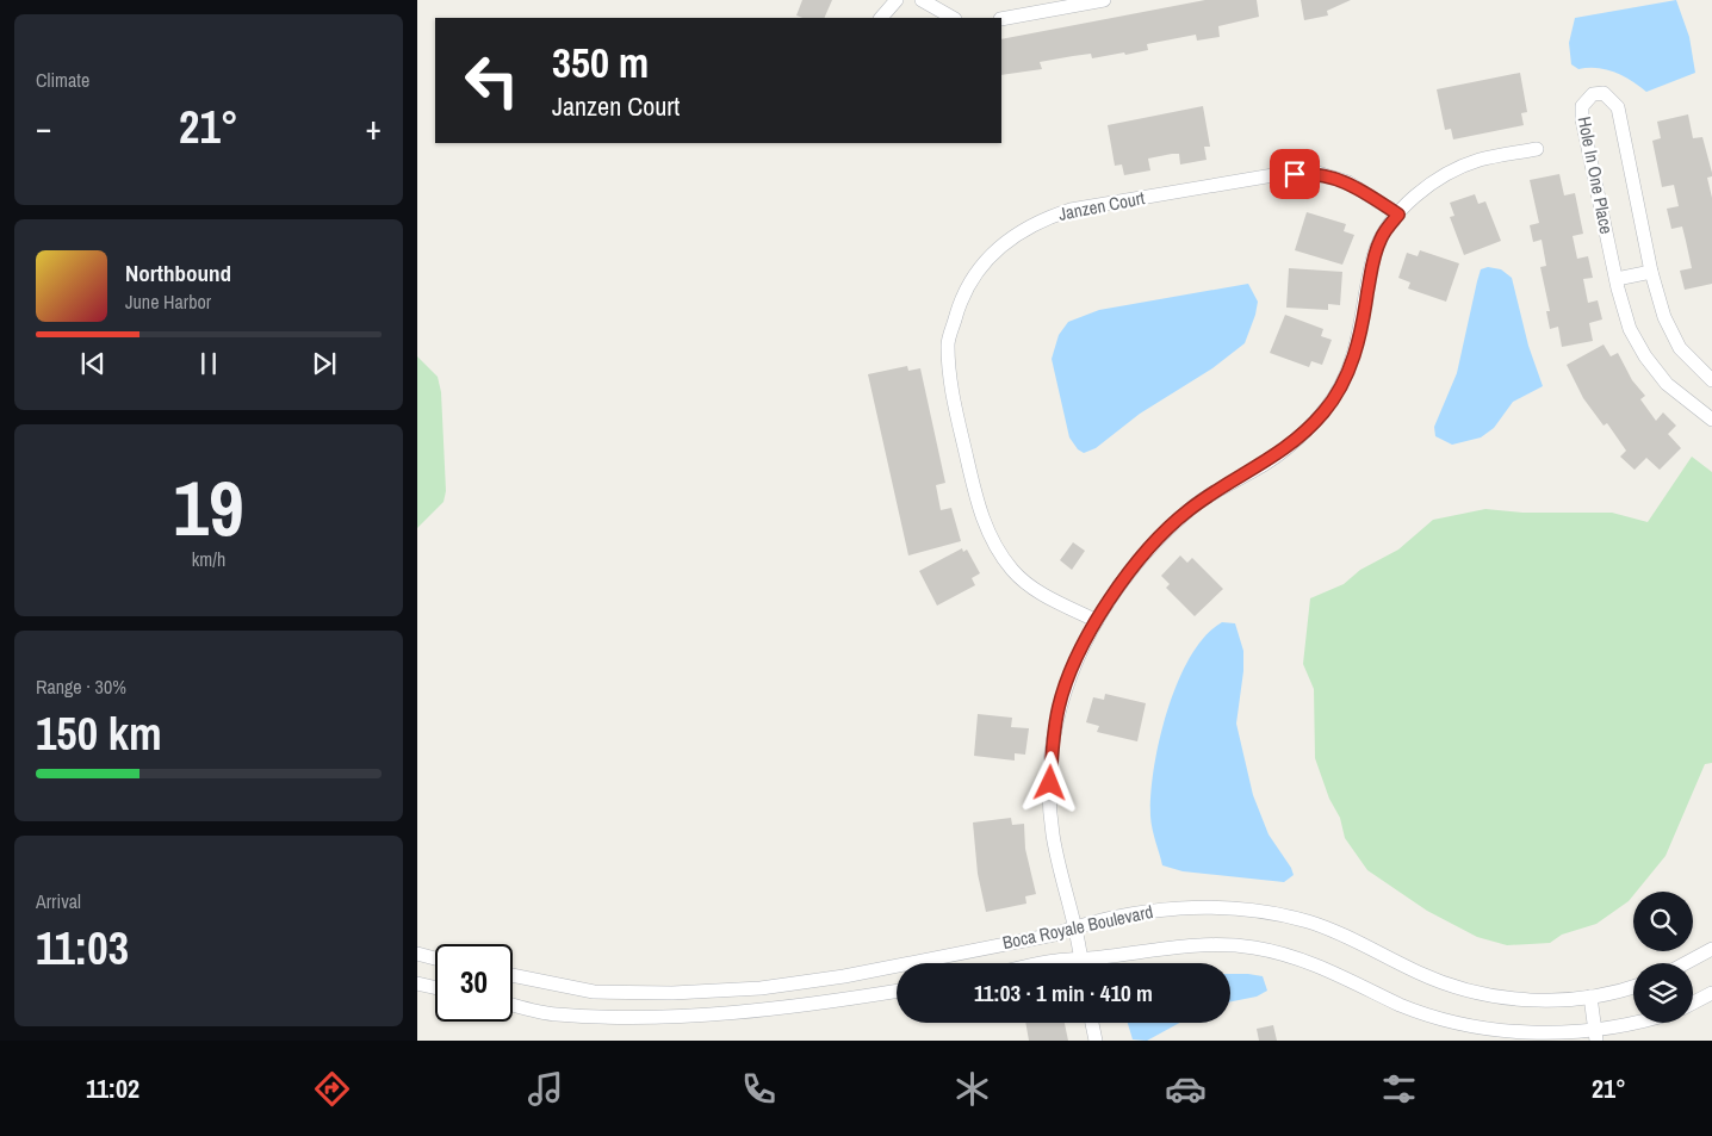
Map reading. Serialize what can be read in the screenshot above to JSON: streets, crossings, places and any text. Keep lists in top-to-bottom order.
{
  "streets": {
    "street": ["Hole In One Place", "Janzen Court", "Boca Royale Boulevard"]
  },
  "page": {
    "tile": [
      "Climate",
      ["19", "km/h"],
      ["Range · 30%", "150 km"],
      ["Arrival", "11:03"]
    ],
    "turn": ["350 m", "Janzen Court"],
    "heat": ["−", "21°", "+"],
    "song": ["Northbound", "June Harbor"],
    "limit": "30",
    "trip": "11:03 · 1 min · 410 m",
    "tabs": ["11:02", "21°"]
  }
}
